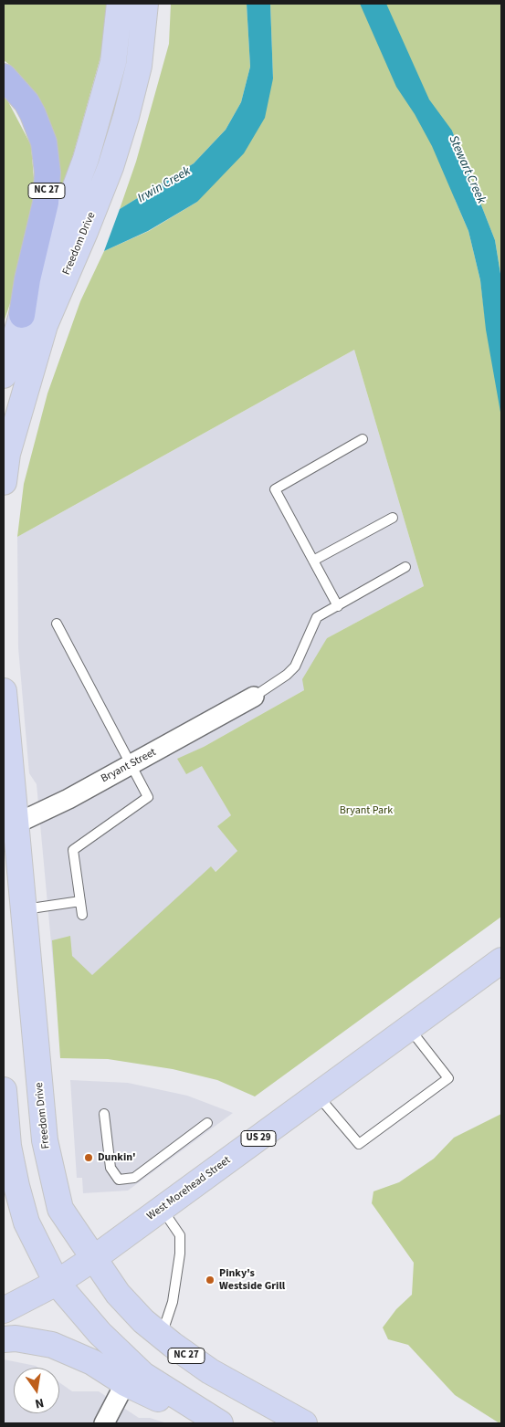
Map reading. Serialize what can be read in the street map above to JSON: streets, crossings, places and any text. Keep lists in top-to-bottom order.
{
  "streets": {
    "highway": ["NC 27"],
    "main road": ["Freedom Drive", "US 29", "West Morehead Street"],
    "street": ["Bryant Street"]
  },
  "crossings": [
    ["Freedom Drive", "Bryant Street"],
    ["Freedom Drive", "West Morehead Street"]
  ],
  "water": ["Stewart Creek", "Irwin Creek"],
  "parks": ["Bryant Park"],
  "places": ["Dunkin'", "Pinky's Westside Grill"],
  "north": "bottom"
}
